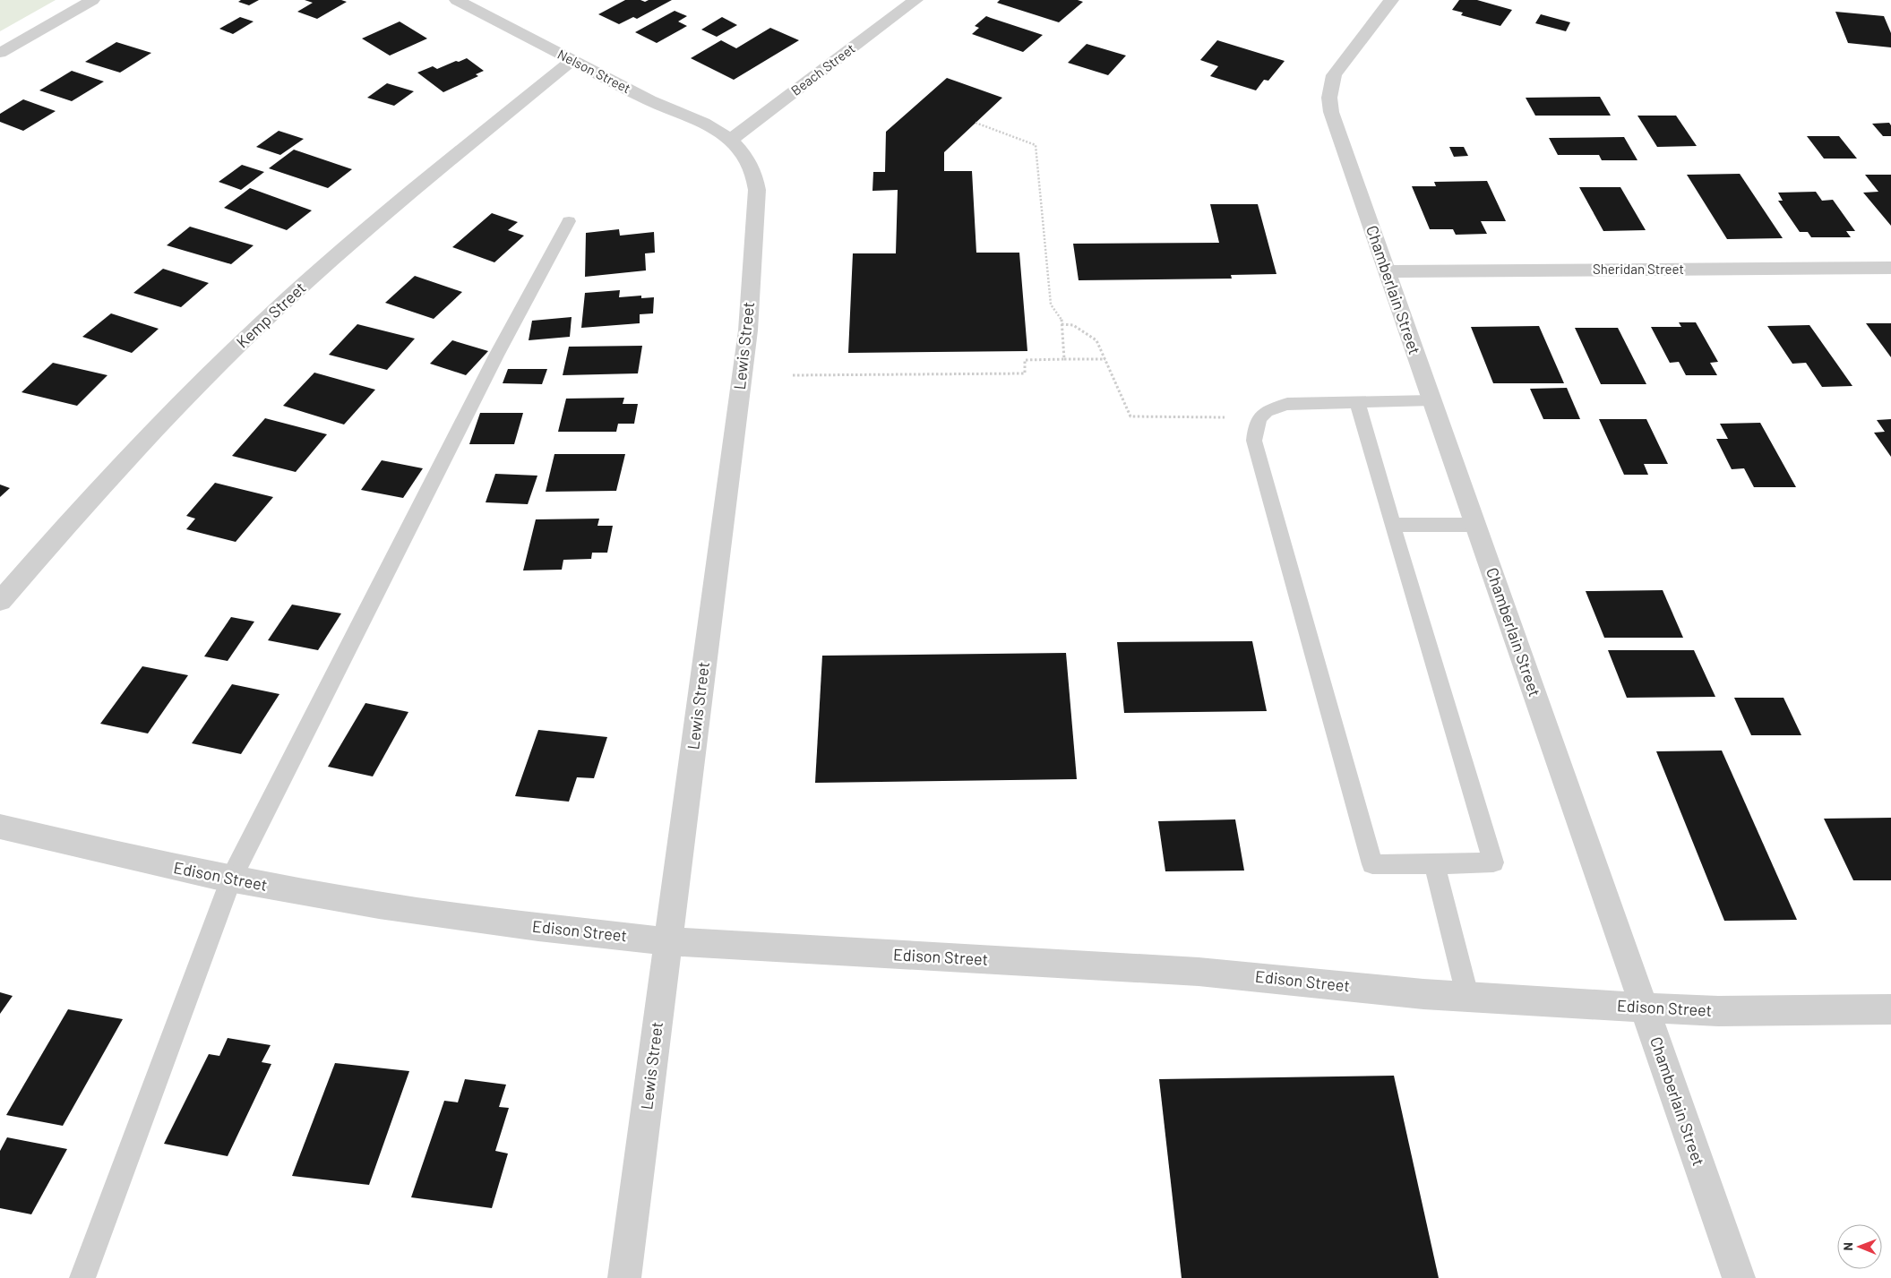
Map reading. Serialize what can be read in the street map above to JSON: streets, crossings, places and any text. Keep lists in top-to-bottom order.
{
  "streets": {
    "street": [
      "Beach Street",
      "Nelson Street",
      "Sheridan Street",
      "Chamberlain Street",
      "Kemp Street",
      "Lewis Street",
      "Edison Street"
    ]
  },
  "crossings": [
    ["Beach Street", "Nelson Street"],
    ["Beach Street", "Lewis Street"],
    ["Nelson Street", "Kemp Street"],
    ["Nelson Street", "Lewis Street"],
    ["Sheridan Street", "Chamberlain Street"],
    ["Chamberlain Street", "Edison Street"],
    ["Lewis Street", "Edison Street"]
  ],
  "north": "left"
}
